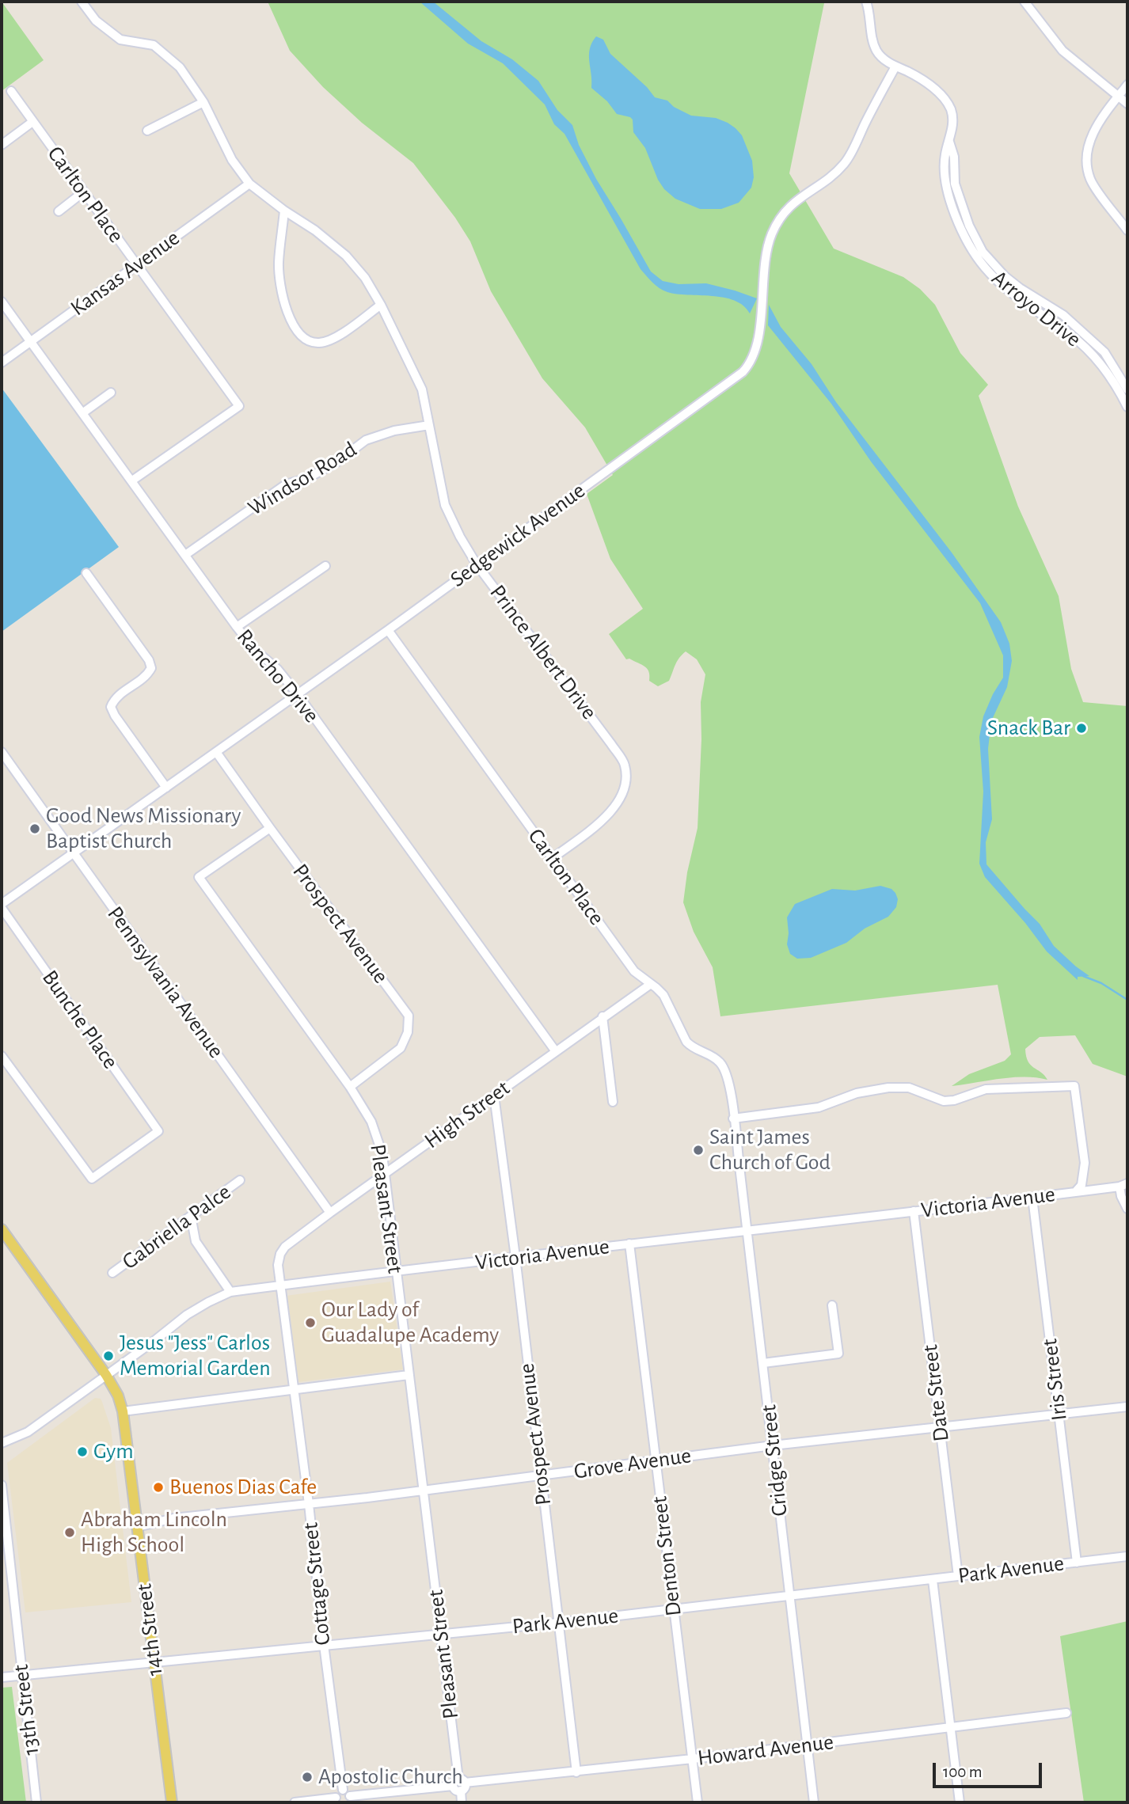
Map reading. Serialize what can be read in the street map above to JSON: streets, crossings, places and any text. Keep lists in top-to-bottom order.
{
  "streets": {
    "main road": ["14th Street"],
    "street": [
      "Carlton Place",
      "Kansas Avenue",
      "Arroyo Drive",
      "Windsor Road",
      "Sedgewick Avenue",
      "Prince Albert Drive",
      "Rancho Drive",
      "Prospect Avenue",
      "Pennsylvania Avenue",
      "Bunche Place",
      "High Street",
      "Victoria Avenue",
      "Pleasant Street",
      "Gabriella Palce",
      "Iris Street",
      "Date Street",
      "Cridge Street",
      "Grove Avenue",
      "Denton Street",
      "Park Avenue",
      "Cottage Street",
      "13th Street",
      "Howard Avenue"
    ]
  },
  "crossings": [
    ["Carlton Place", "Kansas Avenue"],
    ["Carlton Place", "Sedgewick Avenue"],
    ["Carlton Place", "Prince Albert Drive"],
    ["Carlton Place", "Rancho Drive"],
    ["Carlton Place", "High Street"],
    ["Carlton Place", "Cridge Street"],
    ["Kansas Avenue", "Prince Albert Drive"],
    ["Kansas Avenue", "Rancho Drive"],
    ["Arroyo Drive", "Sedgewick Avenue"],
    ["Windsor Road", "Prince Albert Drive"],
    ["Windsor Road", "Rancho Drive"],
    ["Sedgewick Avenue", "Prince Albert Drive"],
    ["Sedgewick Avenue", "Rancho Drive"],
    ["Sedgewick Avenue", "Prospect Avenue"],
    ["Sedgewick Avenue", "Pennsylvania Avenue"],
    ["Sedgewick Avenue", "Bunche Place"],
    ["Rancho Drive", "High Street"],
    ["Prospect Avenue", "High Street"],
    ["Prospect Avenue", "Victoria Avenue"],
    ["Prospect Avenue", "Pleasant Street"],
    ["Prospect Avenue", "Grove Avenue"],
    ["Prospect Avenue", "Park Avenue"],
    ["Prospect Avenue", "Howard Avenue"],
    ["Pennsylvania Avenue", "High Street"],
    ["High Street", "Pleasant Street"],
    ["High Street", "Cottage Street"],
    ["Victoria Avenue", "Pleasant Street"],
    ["Victoria Avenue", "Iris Street"],
    ["Victoria Avenue", "Date Street"],
    ["Victoria Avenue", "Cridge Street"],
    ["Victoria Avenue", "Denton Street"],
    ["Victoria Avenue", "Cottage Street"],
    ["Victoria Avenue", "14th Street"],
    ["Pleasant Street", "Grove Avenue"],
    ["Pleasant Street", "Park Avenue"],
    ["Pleasant Street", "Howard Avenue"],
    ["Iris Street", "Grove Avenue"],
    ["Iris Street", "Park Avenue"],
    ["Date Street", "Grove Avenue"],
    ["Date Street", "Park Avenue"],
    ["Cridge Street", "Grove Avenue"],
    ["Cridge Street", "Park Avenue"],
    ["Cridge Street", "Howard Avenue"],
    ["Grove Avenue", "Denton Street"],
    ["Grove Avenue", "Cottage Street"],
    ["Grove Avenue", "14th Street"],
    ["Denton Street", "Park Avenue"],
    ["Denton Street", "Howard Avenue"],
    ["Park Avenue", "Cottage Street"],
    ["Park Avenue", "14th Street"],
    ["Park Avenue", "13th Street"]
  ],
  "places": [
    "Snack Bar",
    "Good News Missionary Baptist Church",
    "Saint James Church of God",
    "Our Lady of Guadalupe Academy",
    "Jesus \"Jess\" Carlos Memorial Garden",
    "Gym",
    "Buenos Dias Cafe",
    "Abraham Lincoln High School",
    "Apostolic Church"
  ],
  "scale_bar": "100 m"
}
